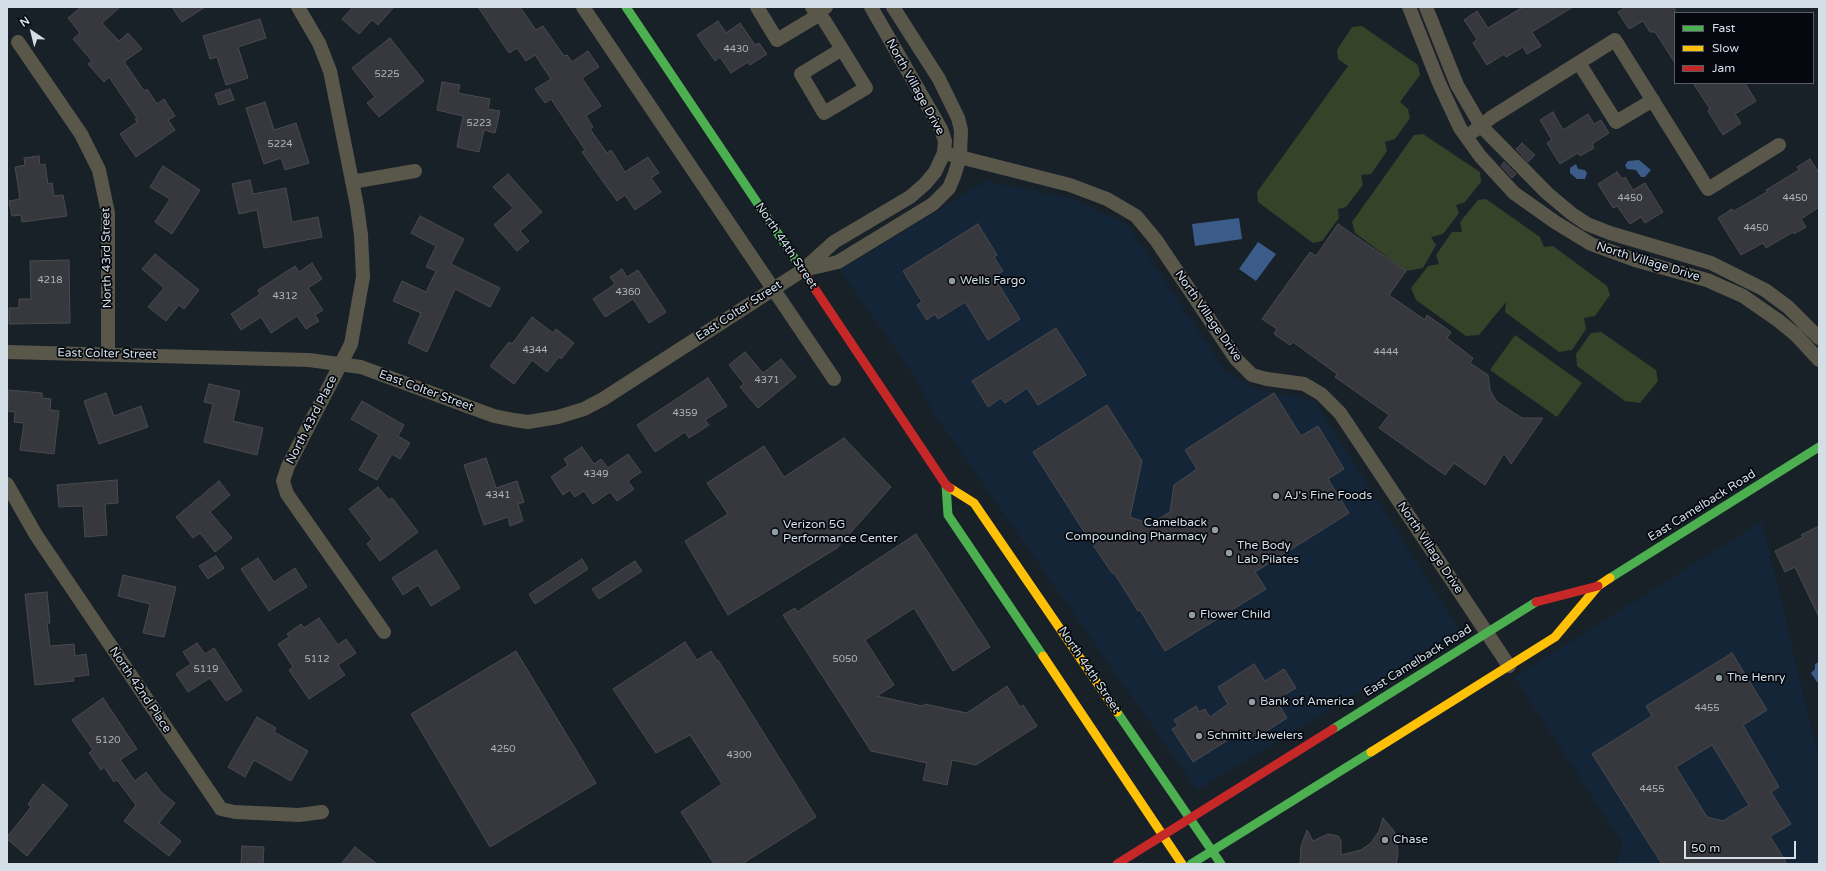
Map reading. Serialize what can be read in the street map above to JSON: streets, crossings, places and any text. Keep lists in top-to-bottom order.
{
  "streets": {
    "main road": ["North 44th Street", "East Camelback Road"],
    "street": [
      "North Village Drive",
      "North 43rd Street",
      "East Colter Street",
      "North 43rd Place",
      "North 42nd Place"
    ]
  },
  "crossings": [
    ["North Village Drive", "East Colter Street"],
    ["North Village Drive", "East Camelback Road"],
    ["North 44th Street", "East Colter Street"],
    ["North 44th Street", "East Camelback Road"],
    ["North 43rd Street", "East Colter Street"],
    ["East Colter Street", "North 43rd Place"]
  ],
  "places": [
    "Wells Fargo",
    "AJ's Fine Foods",
    "Camelback Compounding Pharmacy",
    "Verizon 5G Performance Center",
    "The Body Lab Pilates",
    "Flower Child",
    "The Henry",
    "Bank of America",
    "Schmitt Jewelers",
    "Chase"
  ],
  "house_numbers": [
    "4430",
    "5225",
    "5223",
    "5224",
    "4450",
    "4450",
    "4450",
    "4218",
    "4360",
    "4312",
    "4344",
    "4444",
    "4371",
    "4359",
    "4349",
    "4341",
    "5112",
    "5050",
    "5119",
    "4455",
    "5120",
    "4250",
    "4300",
    "4455"
  ],
  "legend": ["Fast", "Slow", "Jam"],
  "scale_bar": "50 m",
  "north": "top left"
}
